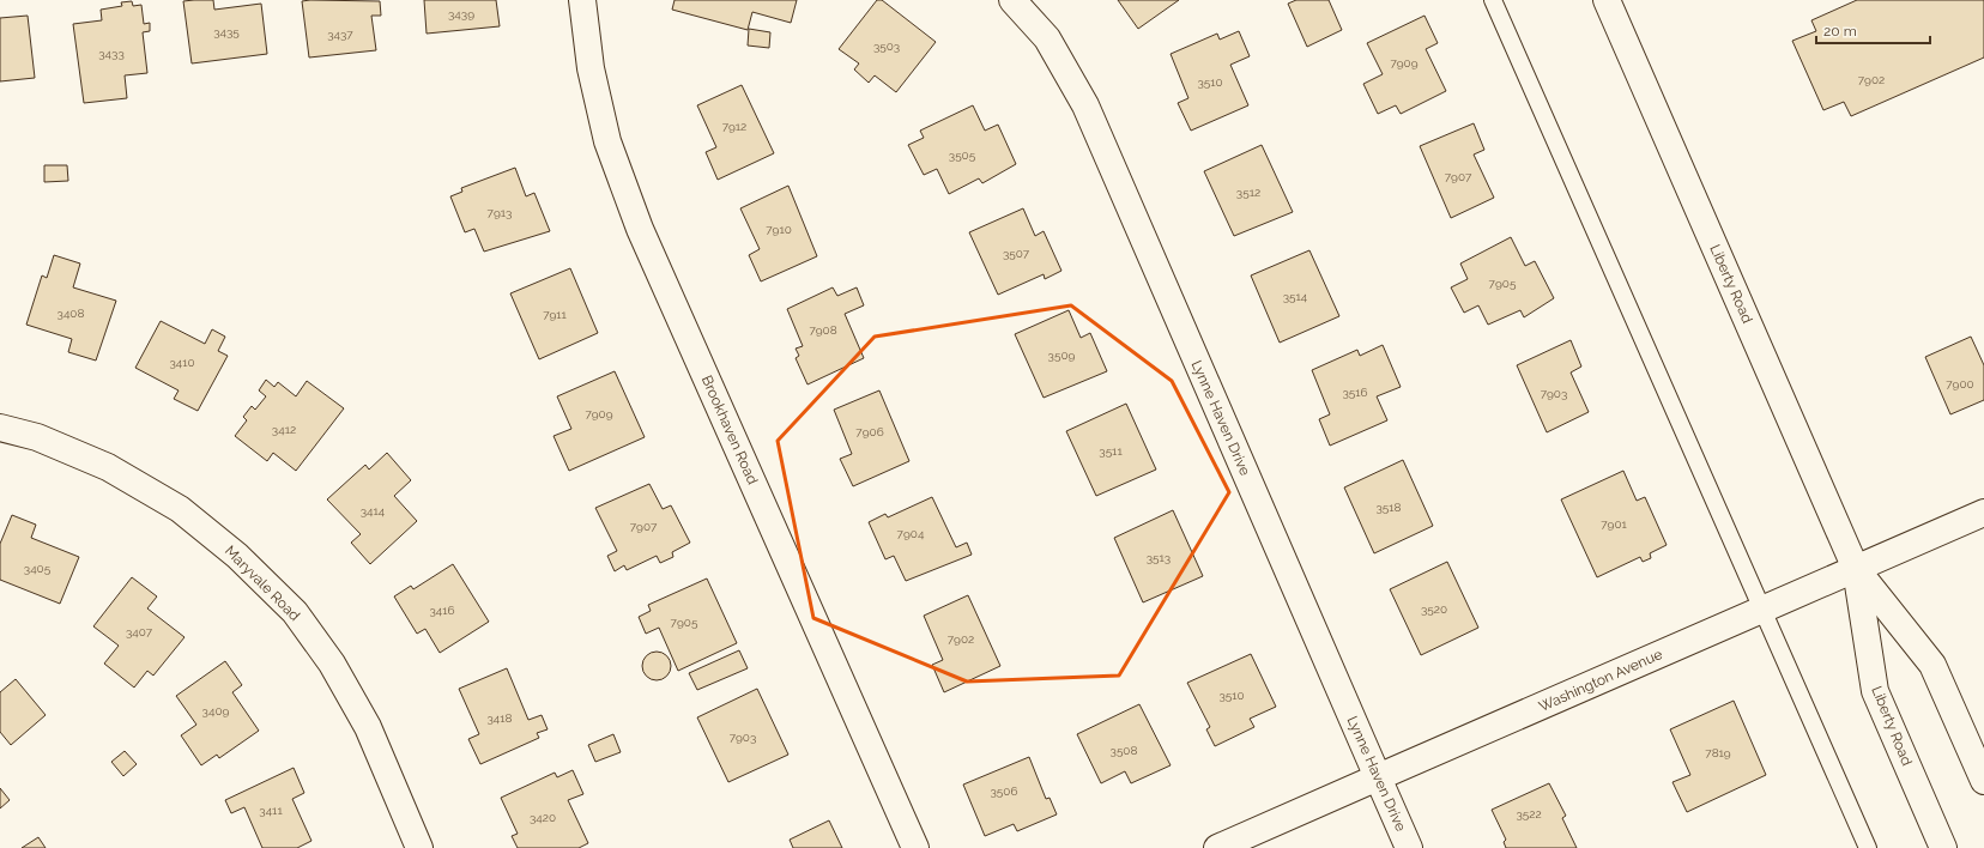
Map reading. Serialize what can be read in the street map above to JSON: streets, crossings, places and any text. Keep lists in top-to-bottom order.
{
  "streets": {
    "street": [
      "Liberty Road",
      "Lynne Haven Drive",
      "Brookhaven Road",
      "Maryvale Road",
      "Washington Avenue"
    ]
  },
  "crossings": [
    ["Liberty Road", "Washington Avenue"],
    ["Lynne Haven Drive", "Washington Avenue"]
  ],
  "house_numbers": [
    "3439",
    "3435",
    "3437",
    "3503",
    "3433",
    "7909",
    "7902",
    "3510",
    "7912",
    "3505",
    "7907",
    "3512",
    "7913",
    "7910",
    "3507",
    "7905",
    "3514",
    "3408",
    "7911",
    "7908",
    "3509",
    "3410",
    "7900",
    "3516",
    "7903",
    "7909",
    "3412",
    "7906",
    "3511",
    "3518",
    "3414",
    "7901",
    "7907",
    "7904",
    "3513",
    "3405",
    "3520",
    "3416",
    "7905",
    "3407",
    "7902",
    "3510",
    "3409",
    "3418",
    "7903",
    "3508",
    "7819",
    "3506",
    "3411",
    "3522",
    "3420"
  ],
  "scale_bar": "20 m"
}
